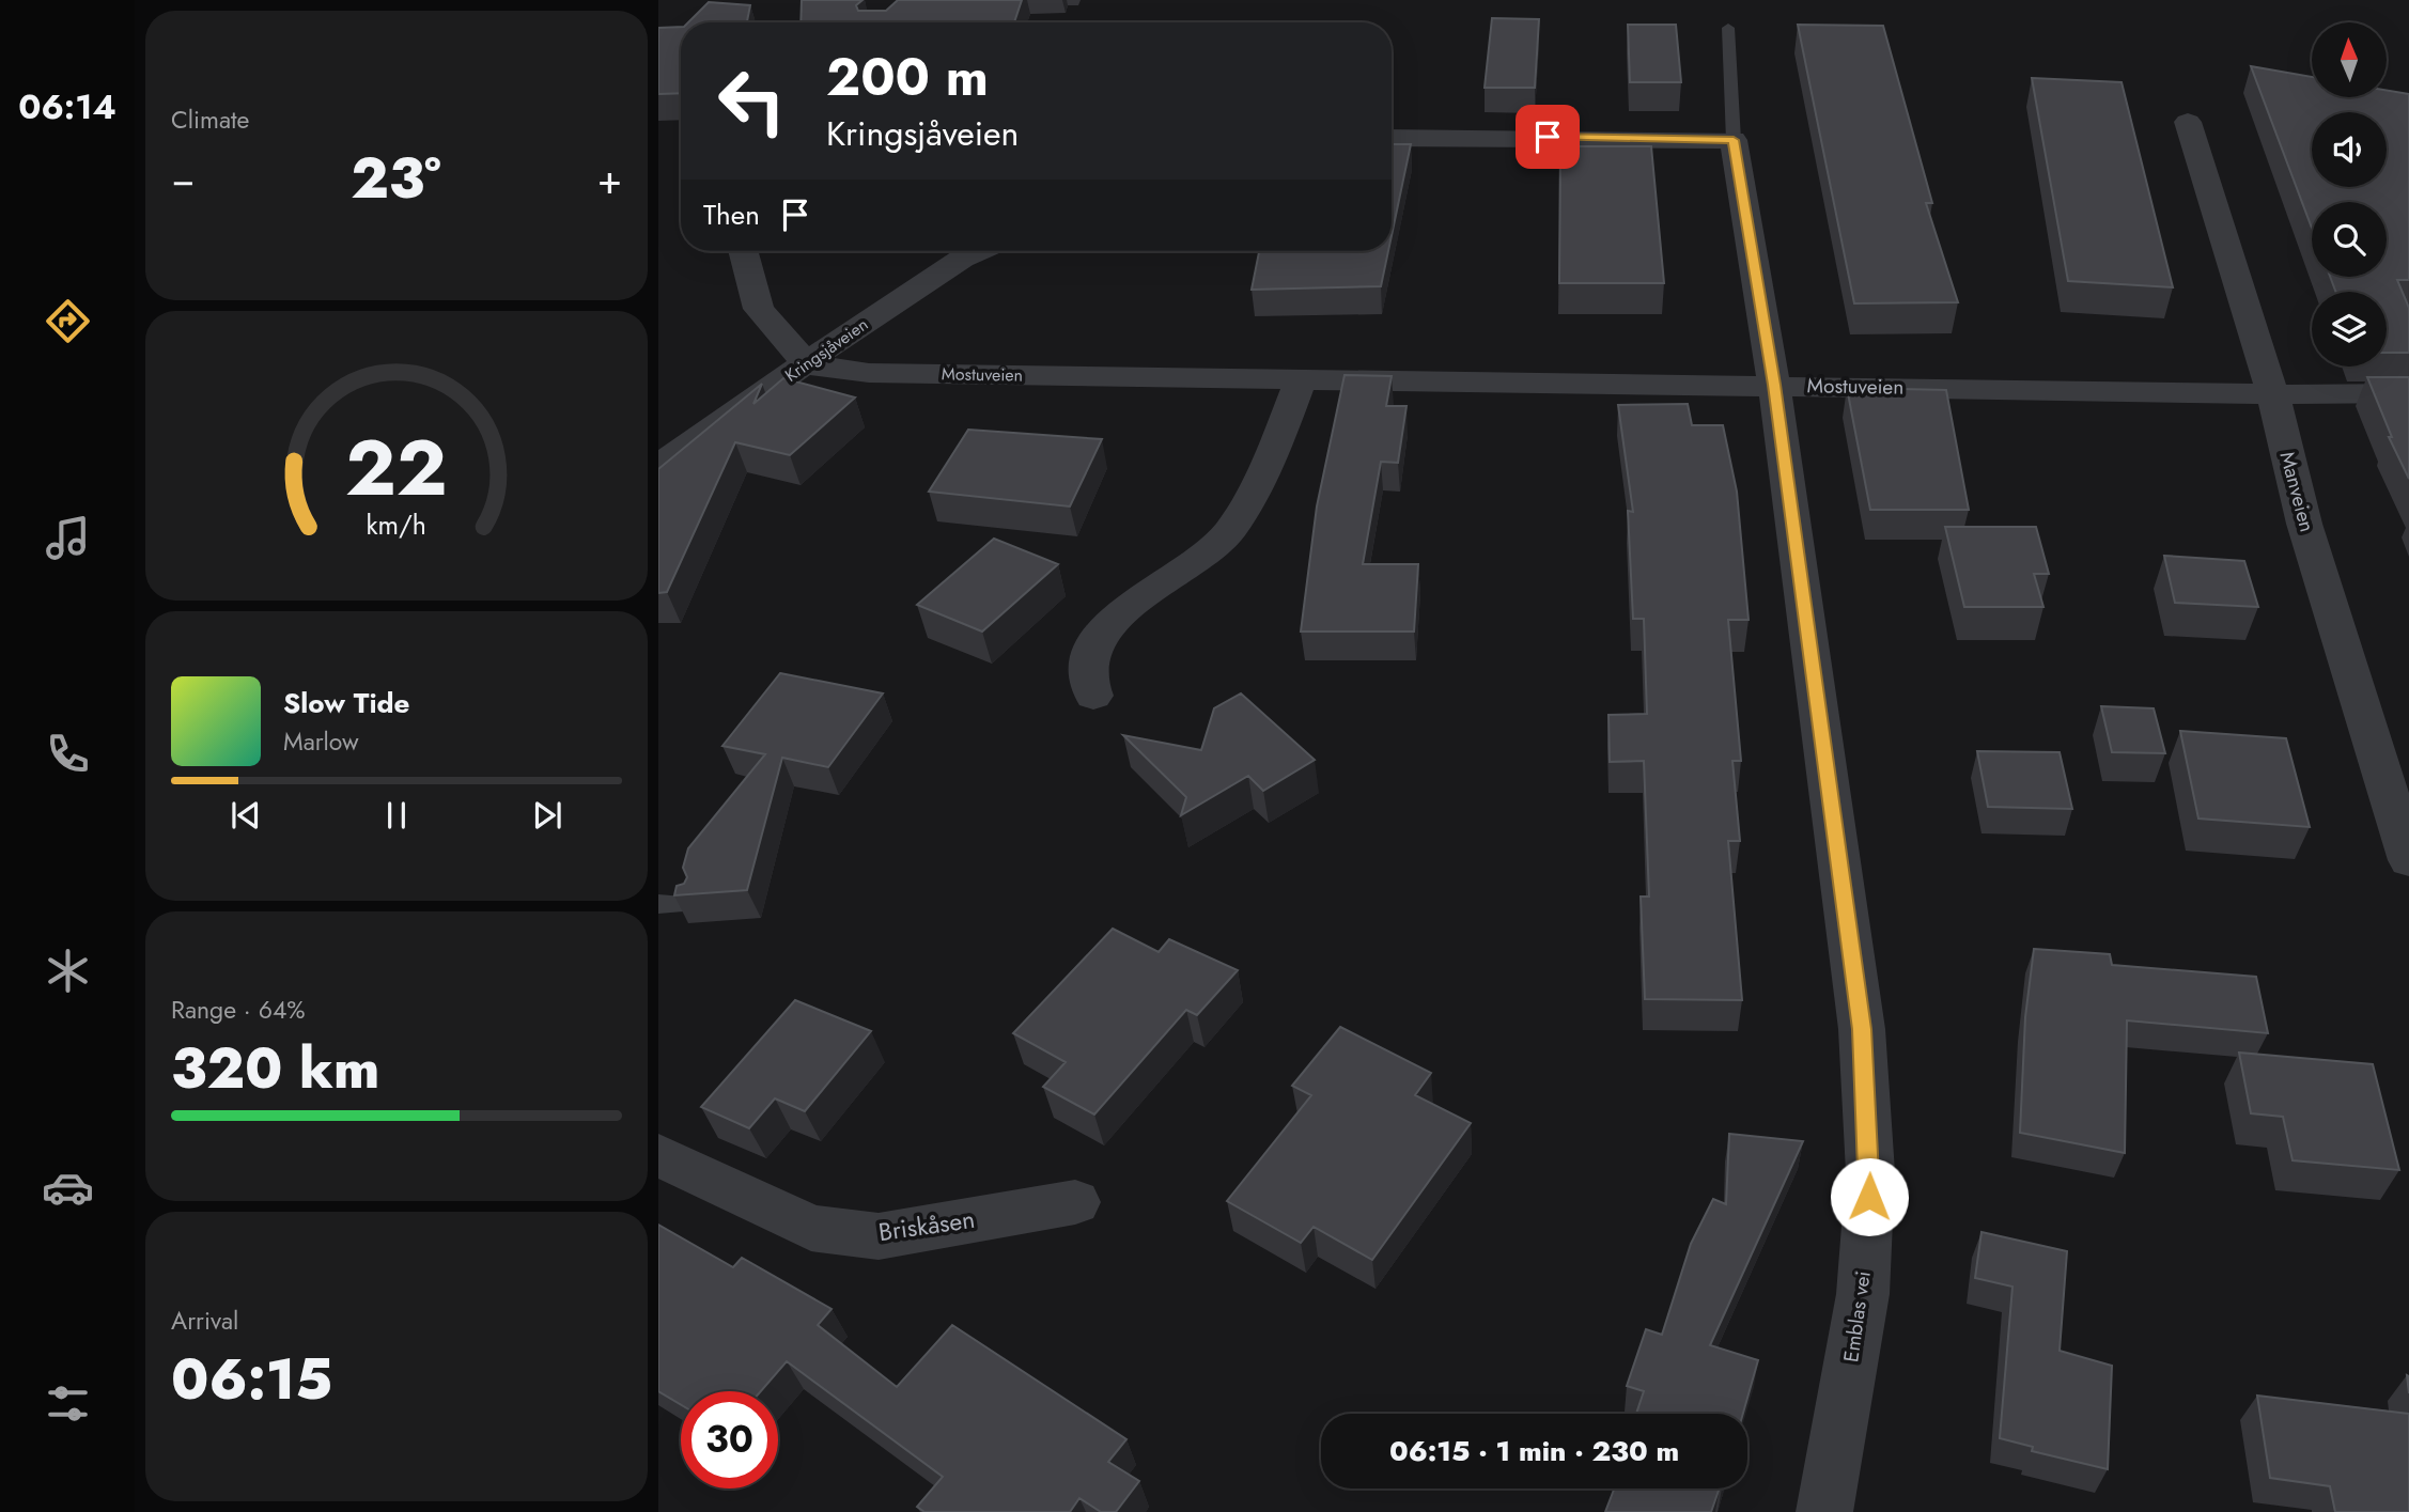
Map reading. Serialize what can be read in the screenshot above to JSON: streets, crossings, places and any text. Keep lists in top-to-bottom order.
{
  "streets": {
    "street": [
      "Kringsjåveien",
      "Mostuveien",
      "Manveien",
      "Briskåsen",
      "Emblas vei"
    ]
  },
  "crossings": [
    ["Kringsjåveien", "Mostuveien"],
    ["Mostuveien", "Manveien"],
    ["Mostuveien", "Emblas vei"]
  ],
  "north": "top",
  "page": {
    "tabs": "06:14",
    "tile": [
      "Climate",
      ["Range · 64%", "320 km"],
      ["Arrival", "06:15"]
    ],
    "turn": ["200 m", "Kringsjåveien"],
    "heat": ["−", "23°", "+"],
    "then": "Then",
    "song": ["Slow Tide", "Marlow"],
    "limit": "30",
    "trip": "06:15 · 1 min · 230 m",
    "gauge": ["22", "km/h"]
  }
}
